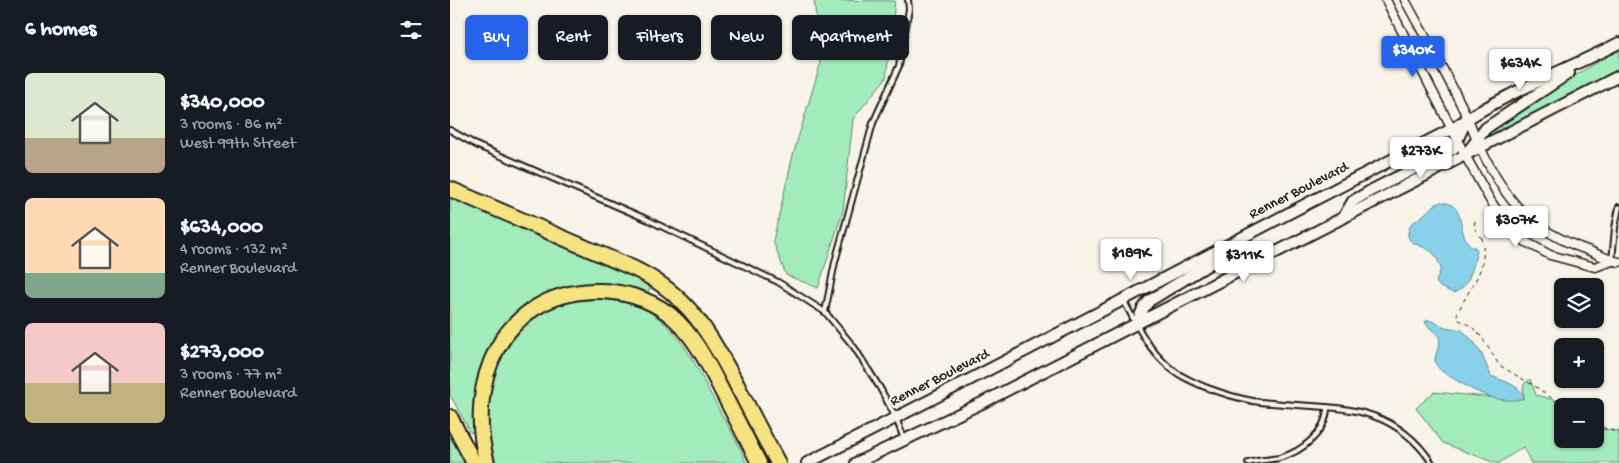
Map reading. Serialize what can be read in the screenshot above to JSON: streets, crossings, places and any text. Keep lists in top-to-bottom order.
{
  "streets": {
    "main road": ["Renner Boulevard"]
  },
  "page": {
    "heading": "6 homes",
    "chip": [
      "Buy",
      "Rent",
      "Filters",
      "New",
      "Apartment"
    ],
    "price": [
      "$340K",
      "$634K",
      "$273K",
      "$307K",
      "$189K",
      "$311K"
    ],
    "list": [
      {
        "name": "$340,000",
        "note": "3 rooms · 86 m² · West 99th Street"
      },
      {
        "name": "$634,000",
        "note": "4 rooms · 132 m² · Renner Boulevard"
      },
      {
        "name": "$273,000",
        "note": "3 rooms · 77 m² · Renner Boulevard"
      }
    ],
    "map_buttons": ["+", "−"]
  }
}
